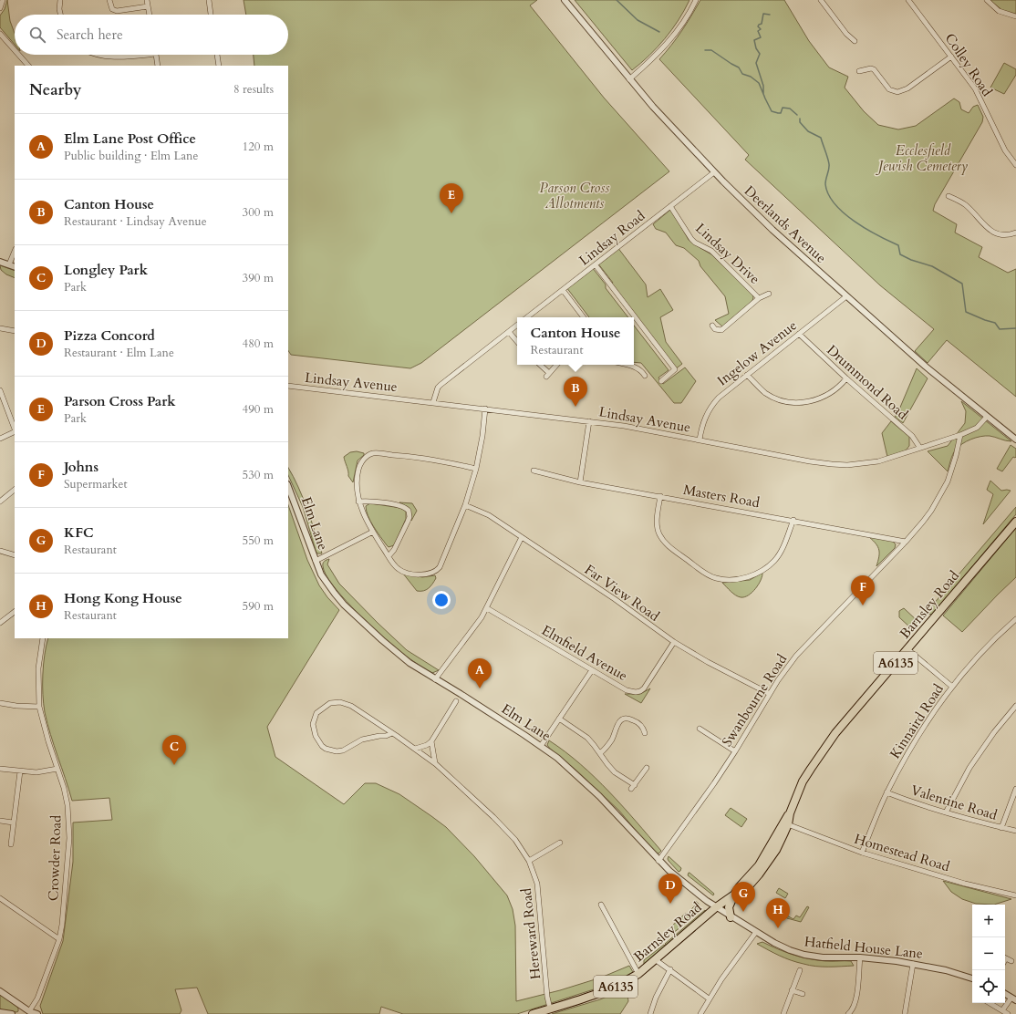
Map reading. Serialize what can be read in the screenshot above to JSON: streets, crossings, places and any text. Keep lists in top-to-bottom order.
{
  "streets": {
    "main road": ["Barnsley Road", "A6135"],
    "street": [
      "Colley Road",
      "Deerlands Avenue",
      "Lindsay Road",
      "Lindsay Drive",
      "Ingelow Avenue",
      "Lindsay Avenue",
      "Drummond Road",
      "Masters Road",
      "Elm Lane",
      "Far View Road",
      "Elmfield Avenue",
      "Swanbourne Road",
      "Kinnaird Road",
      "Valentine Road",
      "Homestead Road",
      "Crowder Road",
      "Hereward Road",
      "Hatfield House Lane"
    ]
  },
  "crossings": [
    ["Deerlands Avenue", "Lindsay Road"],
    ["Deerlands Avenue", "Ingelow Avenue"],
    ["Deerlands Avenue", "Lindsay Avenue"],
    ["Lindsay Road", "Lindsay Drive"],
    ["Ingelow Avenue", "Lindsay Avenue"],
    ["Ingelow Avenue", "Drummond Road"],
    ["Lindsay Avenue", "Drummond Road"],
    ["Lindsay Avenue", "Swanbourne Road"],
    ["Masters Road", "Swanbourne Road"],
    ["Elm Lane", "Barnsley Road"],
    ["Elm Lane", "Swanbourne Road"],
    ["Elm Lane", "Hatfield House Lane"],
    ["Far View Road", "Elmfield Avenue"],
    ["Far View Road", "Swanbourne Road"],
    ["Barnsley Road", "Homestead Road"],
    ["Barnsley Road", "Hereward Road"],
    ["Barnsley Road", "Hatfield House Lane"],
    ["Kinnaird Road", "Valentine Road"],
    ["Kinnaird Road", "Homestead Road"]
  ],
  "parks": ["Ecclesfield Jewish Cemetery", "Parson Cross Allotments"],
  "page": {
    "search": "Search here",
    "heading": ["Nearby", "8 results"],
    "list": [
      {
        "mark": "A",
        "name": "Elm Lane Post Office",
        "note": "Public building · Elm Lane",
        "value": "120 m"
      },
      {
        "mark": "B",
        "name": "Canton House",
        "note": "Restaurant · Lindsay Avenue",
        "value": "300 m"
      },
      {
        "mark": "C",
        "name": "Longley Park",
        "note": "Park",
        "value": "390 m"
      },
      {
        "mark": "D",
        "name": "Pizza Concord",
        "note": "Restaurant · Elm Lane",
        "value": "480 m"
      },
      {
        "mark": "E",
        "name": "Parson Cross Park",
        "note": "Park",
        "value": "490 m"
      },
      {
        "mark": "F",
        "name": "Johns",
        "note": "Supermarket",
        "value": "530 m"
      },
      {
        "mark": "G",
        "name": "KFC",
        "note": "Restaurant",
        "value": "550 m"
      },
      {
        "mark": "H",
        "name": "Hong Kong House",
        "note": "Restaurant",
        "value": "590 m"
      }
    ],
    "pins": [
      "E",
      "B",
      "F",
      "A",
      "C",
      "D",
      "G",
      "H"
    ],
    "popup": ["Canton House", "Restaurant"],
    "map_buttons": ["+", "−"]
  }
}
